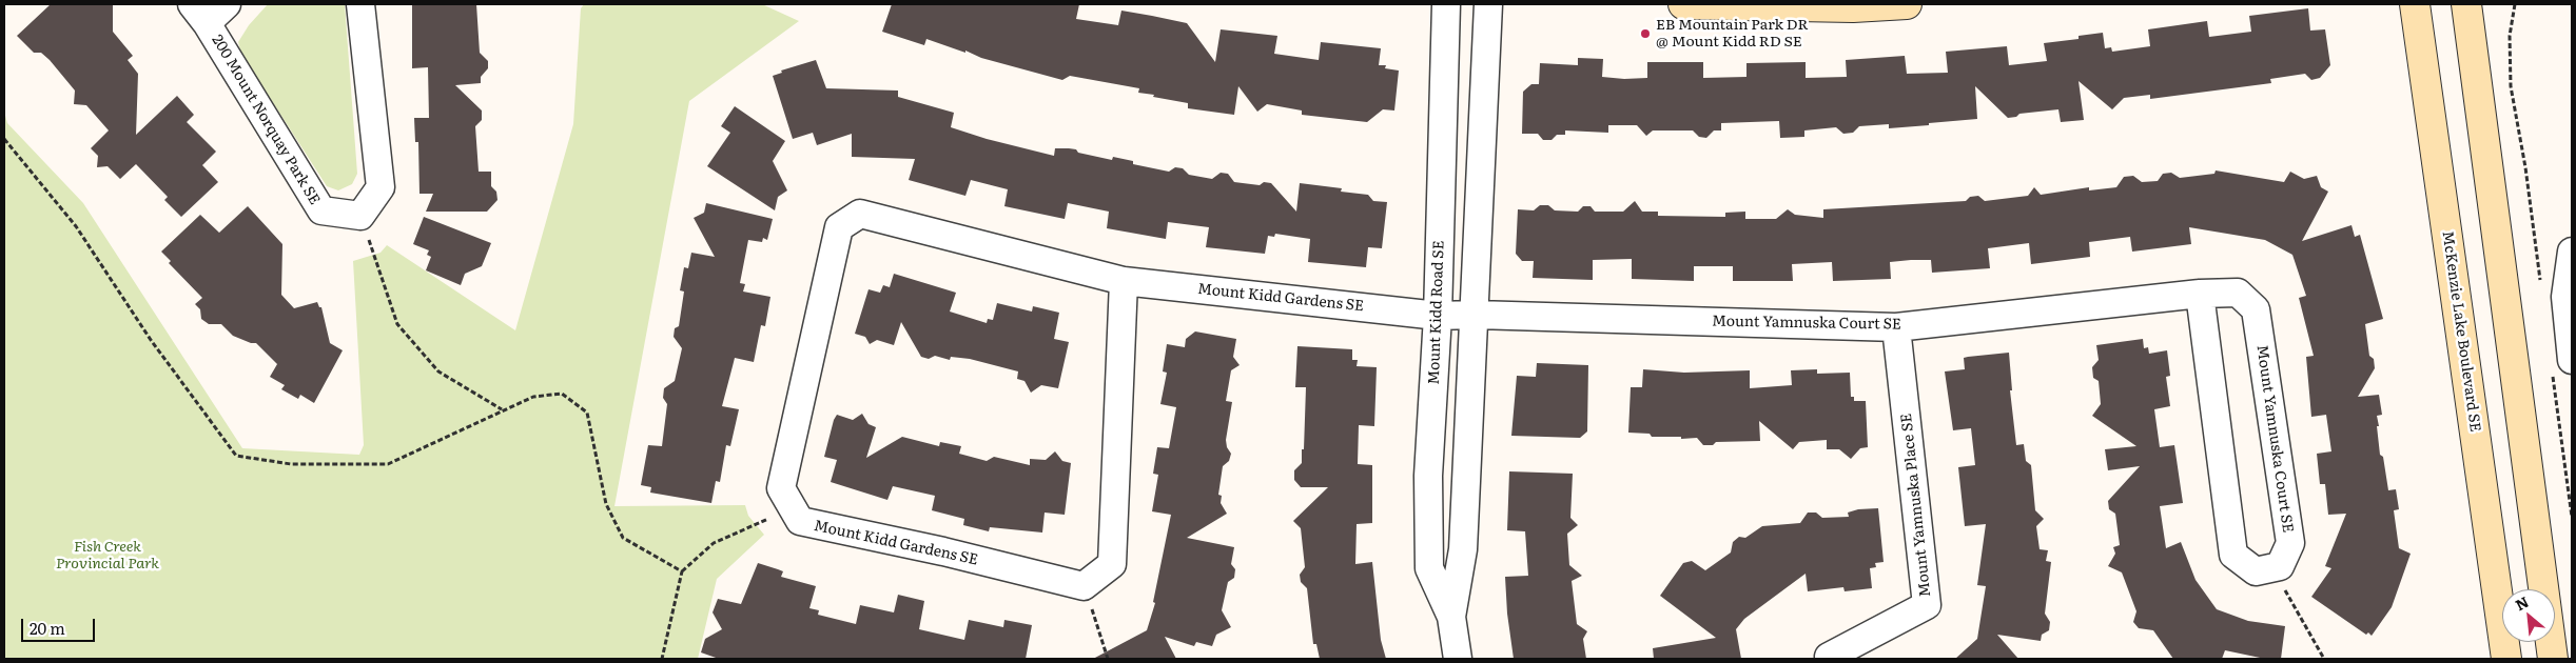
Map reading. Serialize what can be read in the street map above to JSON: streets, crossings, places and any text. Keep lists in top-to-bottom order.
{
  "streets": {
    "main road": ["McKenzie Lake Boulevard SE"],
    "street": [
      "200 Mount Norquay Park SE",
      "Mount Kidd Gardens SE",
      "Mount Kidd Road SE",
      "Mount Yamnuska Court SE",
      "Mount Yamnuska Place SE"
    ]
  },
  "crossings": [
    ["Mount Kidd Gardens SE", "Mount Kidd Road SE"],
    ["Mount Kidd Gardens SE", "Mount Yamnuska Court SE"],
    ["Mount Kidd Road SE", "Mount Yamnuska Court SE"],
    ["Mount Yamnuska Court SE", "Mount Yamnuska Place SE"]
  ],
  "parks": ["Fish Creek Provincial Park"],
  "places": ["EB Mountain Park DR @ Mount Kidd RD SE"],
  "scale_bar": "20 m",
  "north": "top left"
}
